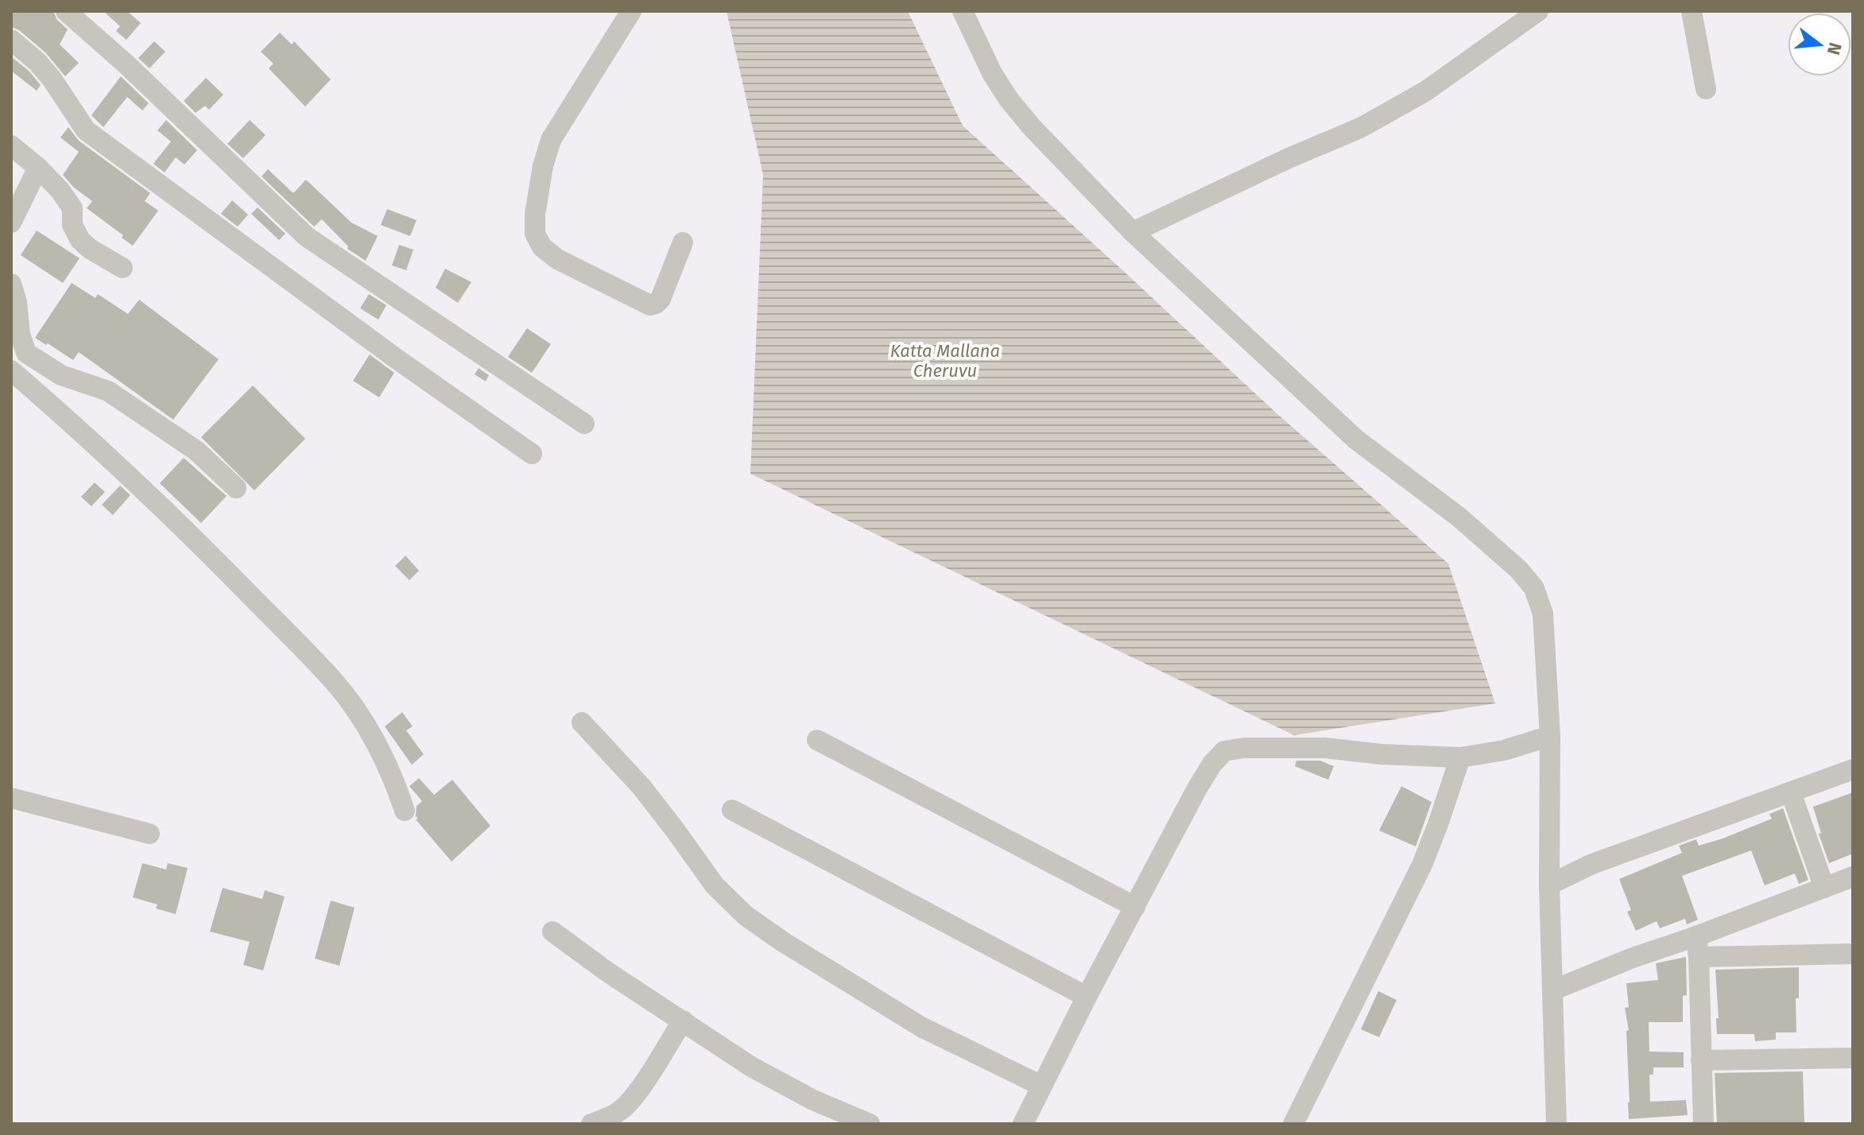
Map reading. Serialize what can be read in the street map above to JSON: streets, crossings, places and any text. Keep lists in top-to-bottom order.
{
  "water": ["Katta Mallana Cheruvu"],
  "north": "right"
}
